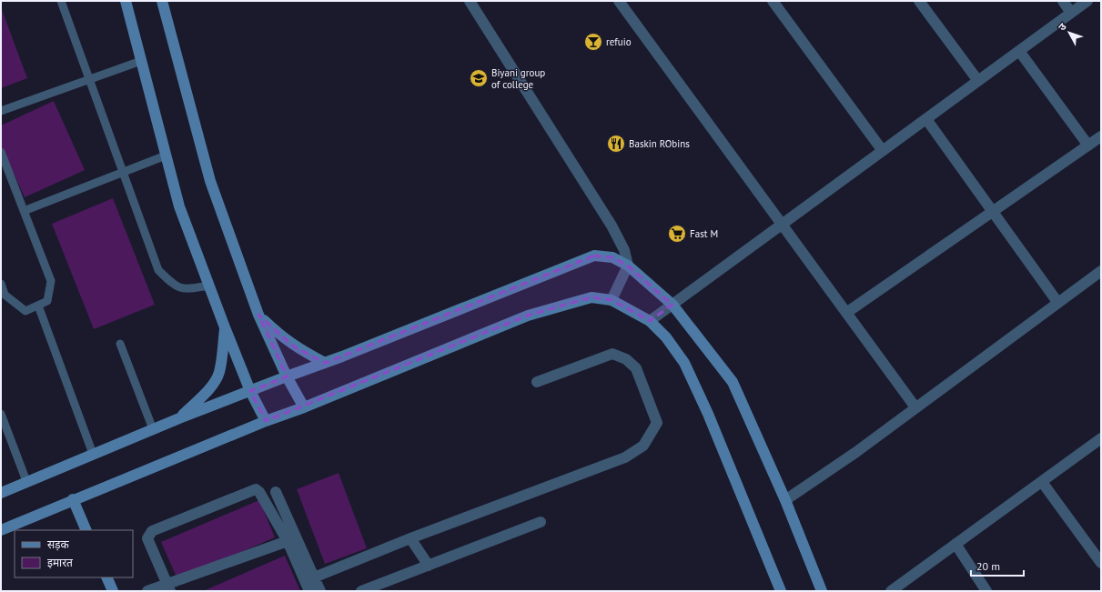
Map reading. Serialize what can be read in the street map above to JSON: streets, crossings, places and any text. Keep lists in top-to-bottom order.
{
  "places": {
    "bar": ["refuio"],
    "school or university": ["Biyani group of college"],
    "restaurant": ["Baskin RObins"],
    "supermarket": ["Fast M"]
  },
  "legend": ["सड़क", "इमारत"],
  "scale_bar": "20 m",
  "north": "top left"
}
